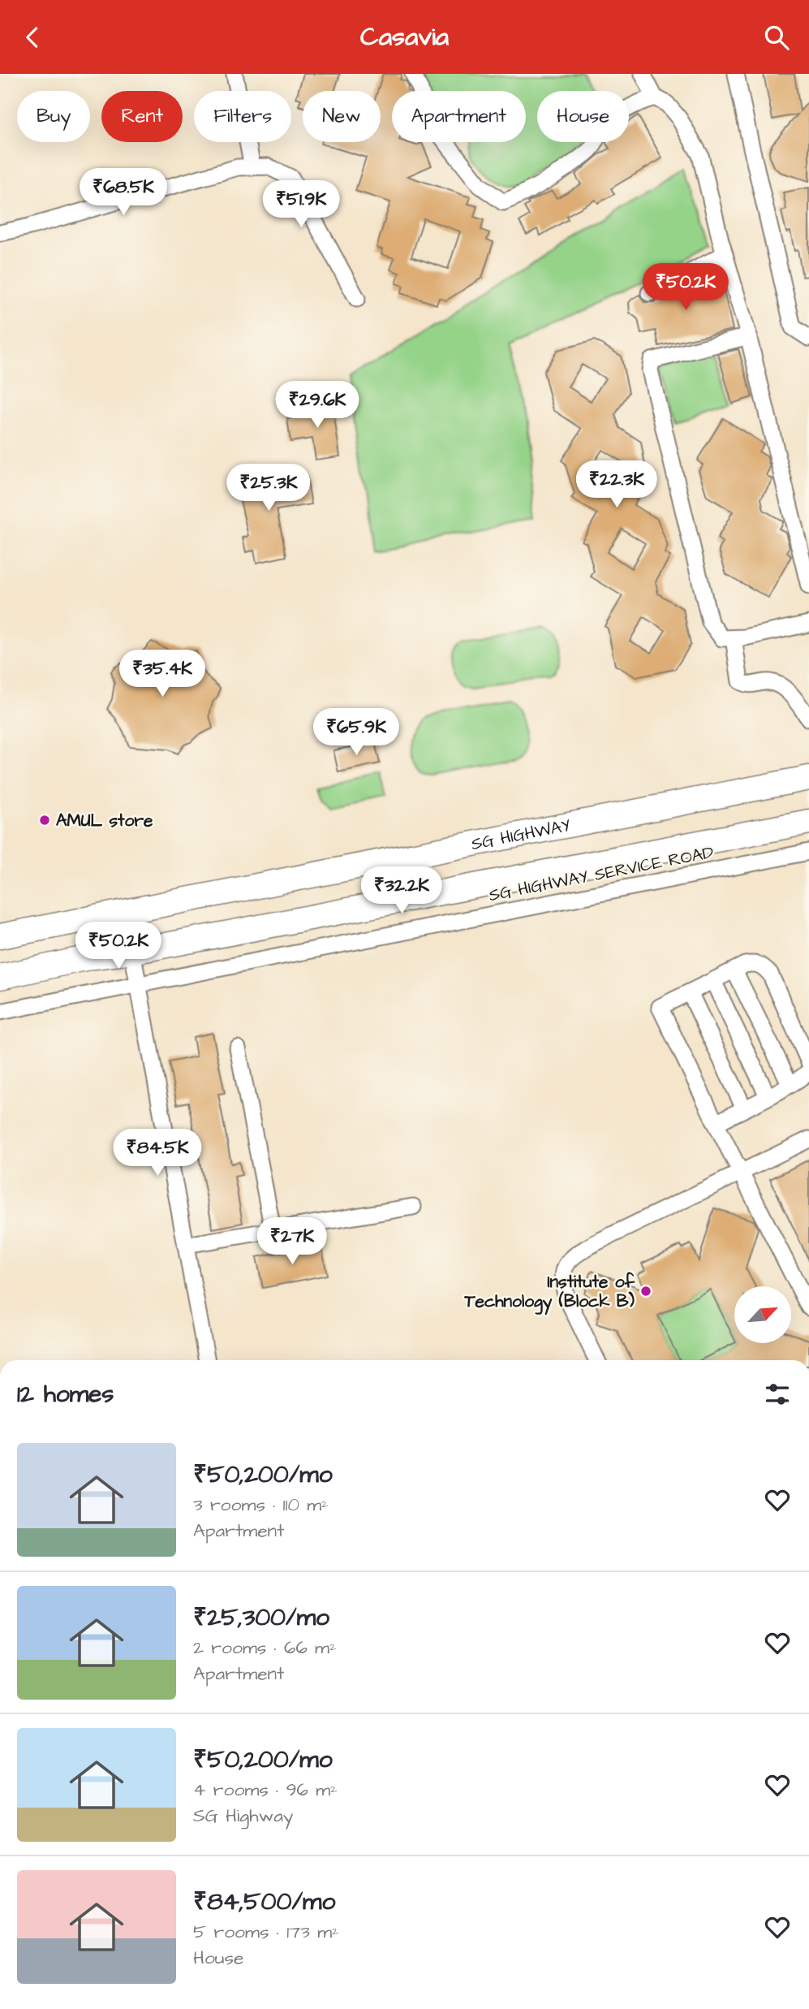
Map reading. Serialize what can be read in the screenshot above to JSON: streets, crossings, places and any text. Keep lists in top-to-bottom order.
{
  "streets": {
    "highway": ["SG HIGHWAY"],
    "street": ["SG HIGHWAY SERVICE ROAD"]
  },
  "places": ["AMUL store", "Institute of Technology (Block B)"],
  "north": "top right",
  "page": {
    "header": "Casavia",
    "chip": [
      "Buy",
      "Rent",
      "Filters",
      "New",
      "Apartment",
      "House"
    ],
    "price": [
      "₹68.5K",
      "₹51.9K",
      "₹50.2K",
      "₹29.6K",
      "₹22.3K",
      "₹25.3K",
      "₹35.4K",
      "₹65.9K",
      "₹32.2K",
      "₹50.2K",
      "₹84.5K",
      "₹27K"
    ],
    "heading": "12 homes",
    "list": [
      {
        "name": "₹50,200/mo",
        "note": "3 rooms · 110 m² · Apartment"
      },
      {
        "name": "₹25,300/mo",
        "note": "2 rooms · 66 m² · Apartment"
      },
      {
        "name": "₹50,200/mo",
        "note": "4 rooms · 96 m² · SG Highway"
      },
      {
        "name": "₹84,500/mo",
        "note": "5 rooms · 173 m² · House"
      }
    ]
  }
}
